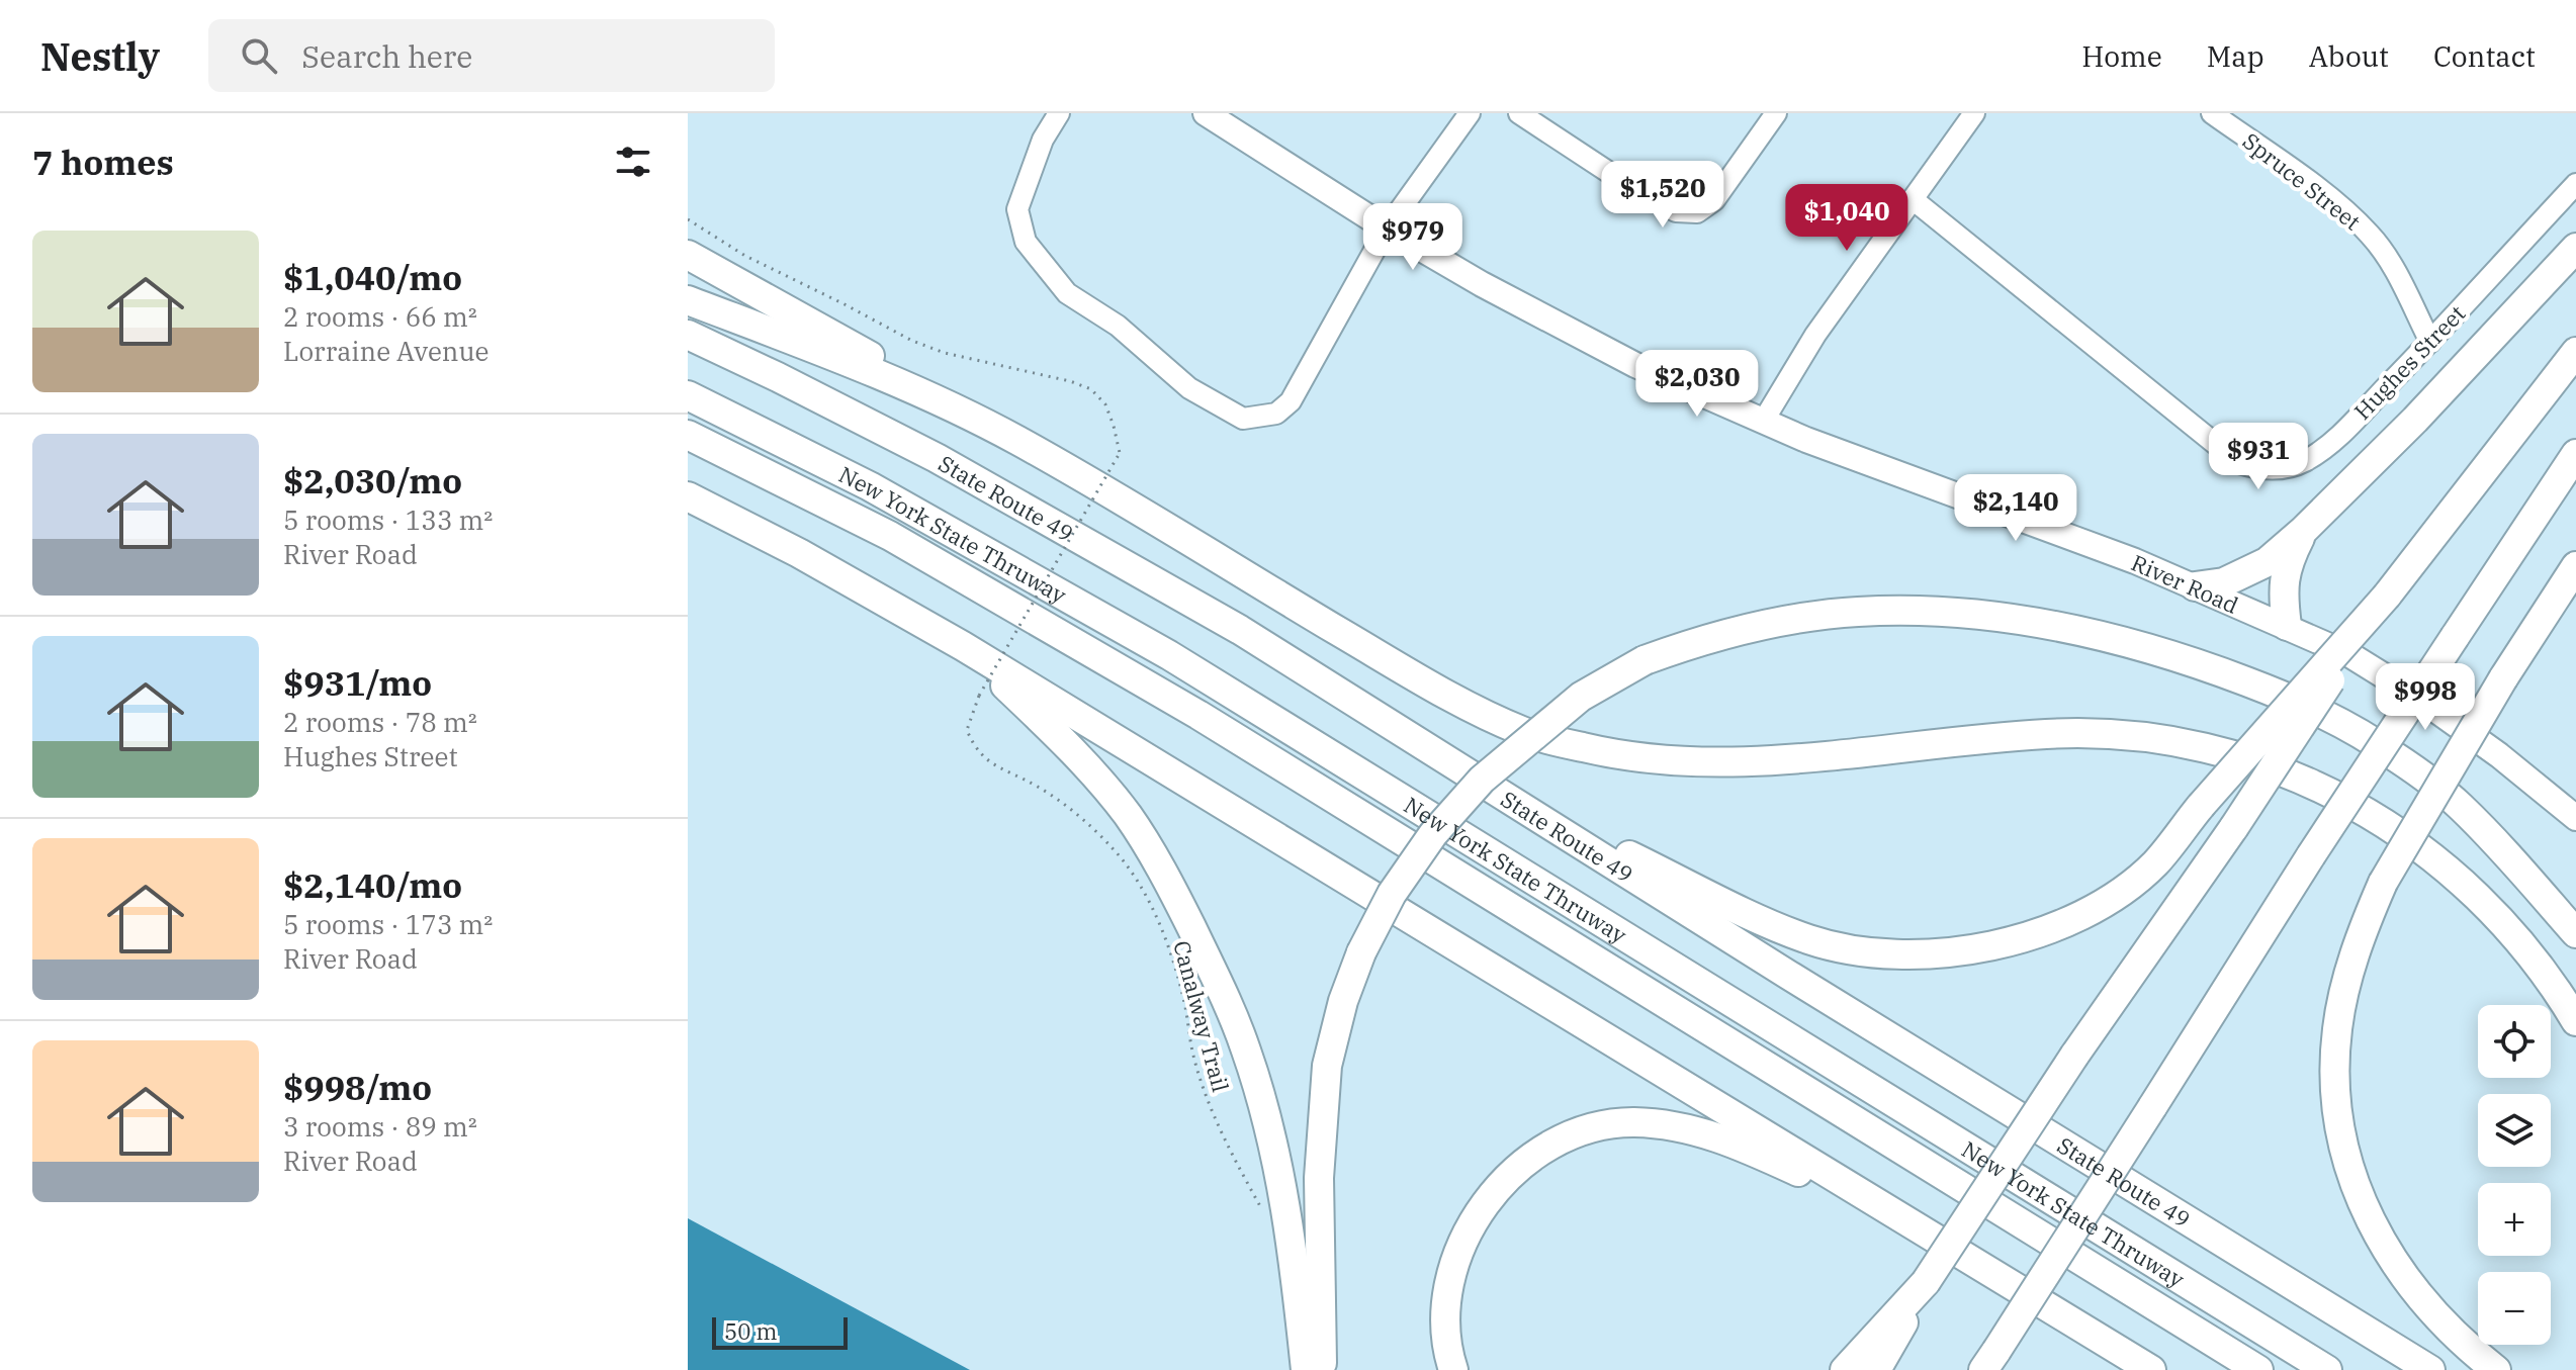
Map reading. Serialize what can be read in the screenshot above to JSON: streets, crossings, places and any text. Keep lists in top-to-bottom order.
{
  "streets": {
    "highway": ["State Route 49", "New York State Thruway"],
    "main road": ["River Road"],
    "street": ["Spruce Street", "Hughes Street"],
    "path": ["Canalway Trail"]
  },
  "crossings": [
    ["Spruce Street", "Hughes Street"]
  ],
  "scale_bar": "50 m",
  "page": {
    "header": "Nestly",
    "search": "Search here",
    "nav": [
      "Home",
      "Map",
      "About",
      "Contact"
    ],
    "heading": "7 homes",
    "price": [
      "$1,520",
      "$1,040",
      "$979",
      "$2,030",
      "$931",
      "$2,140",
      "$998"
    ],
    "list": [
      {
        "name": "$1,040/mo",
        "note": "2 rooms · 66 m² · Lorraine Avenue"
      },
      {
        "name": "$2,030/mo",
        "note": "5 rooms · 133 m² · River Road"
      },
      {
        "name": "$931/mo",
        "note": "2 rooms · 78 m² · Hughes Street"
      },
      {
        "name": "$2,140/mo",
        "note": "5 rooms · 173 m² · River Road"
      },
      {
        "name": "$998/mo",
        "note": "3 rooms · 89 m² · River Road"
      }
    ],
    "map_buttons": ["+", "−"],
    "scale": "50 m"
  }
}
